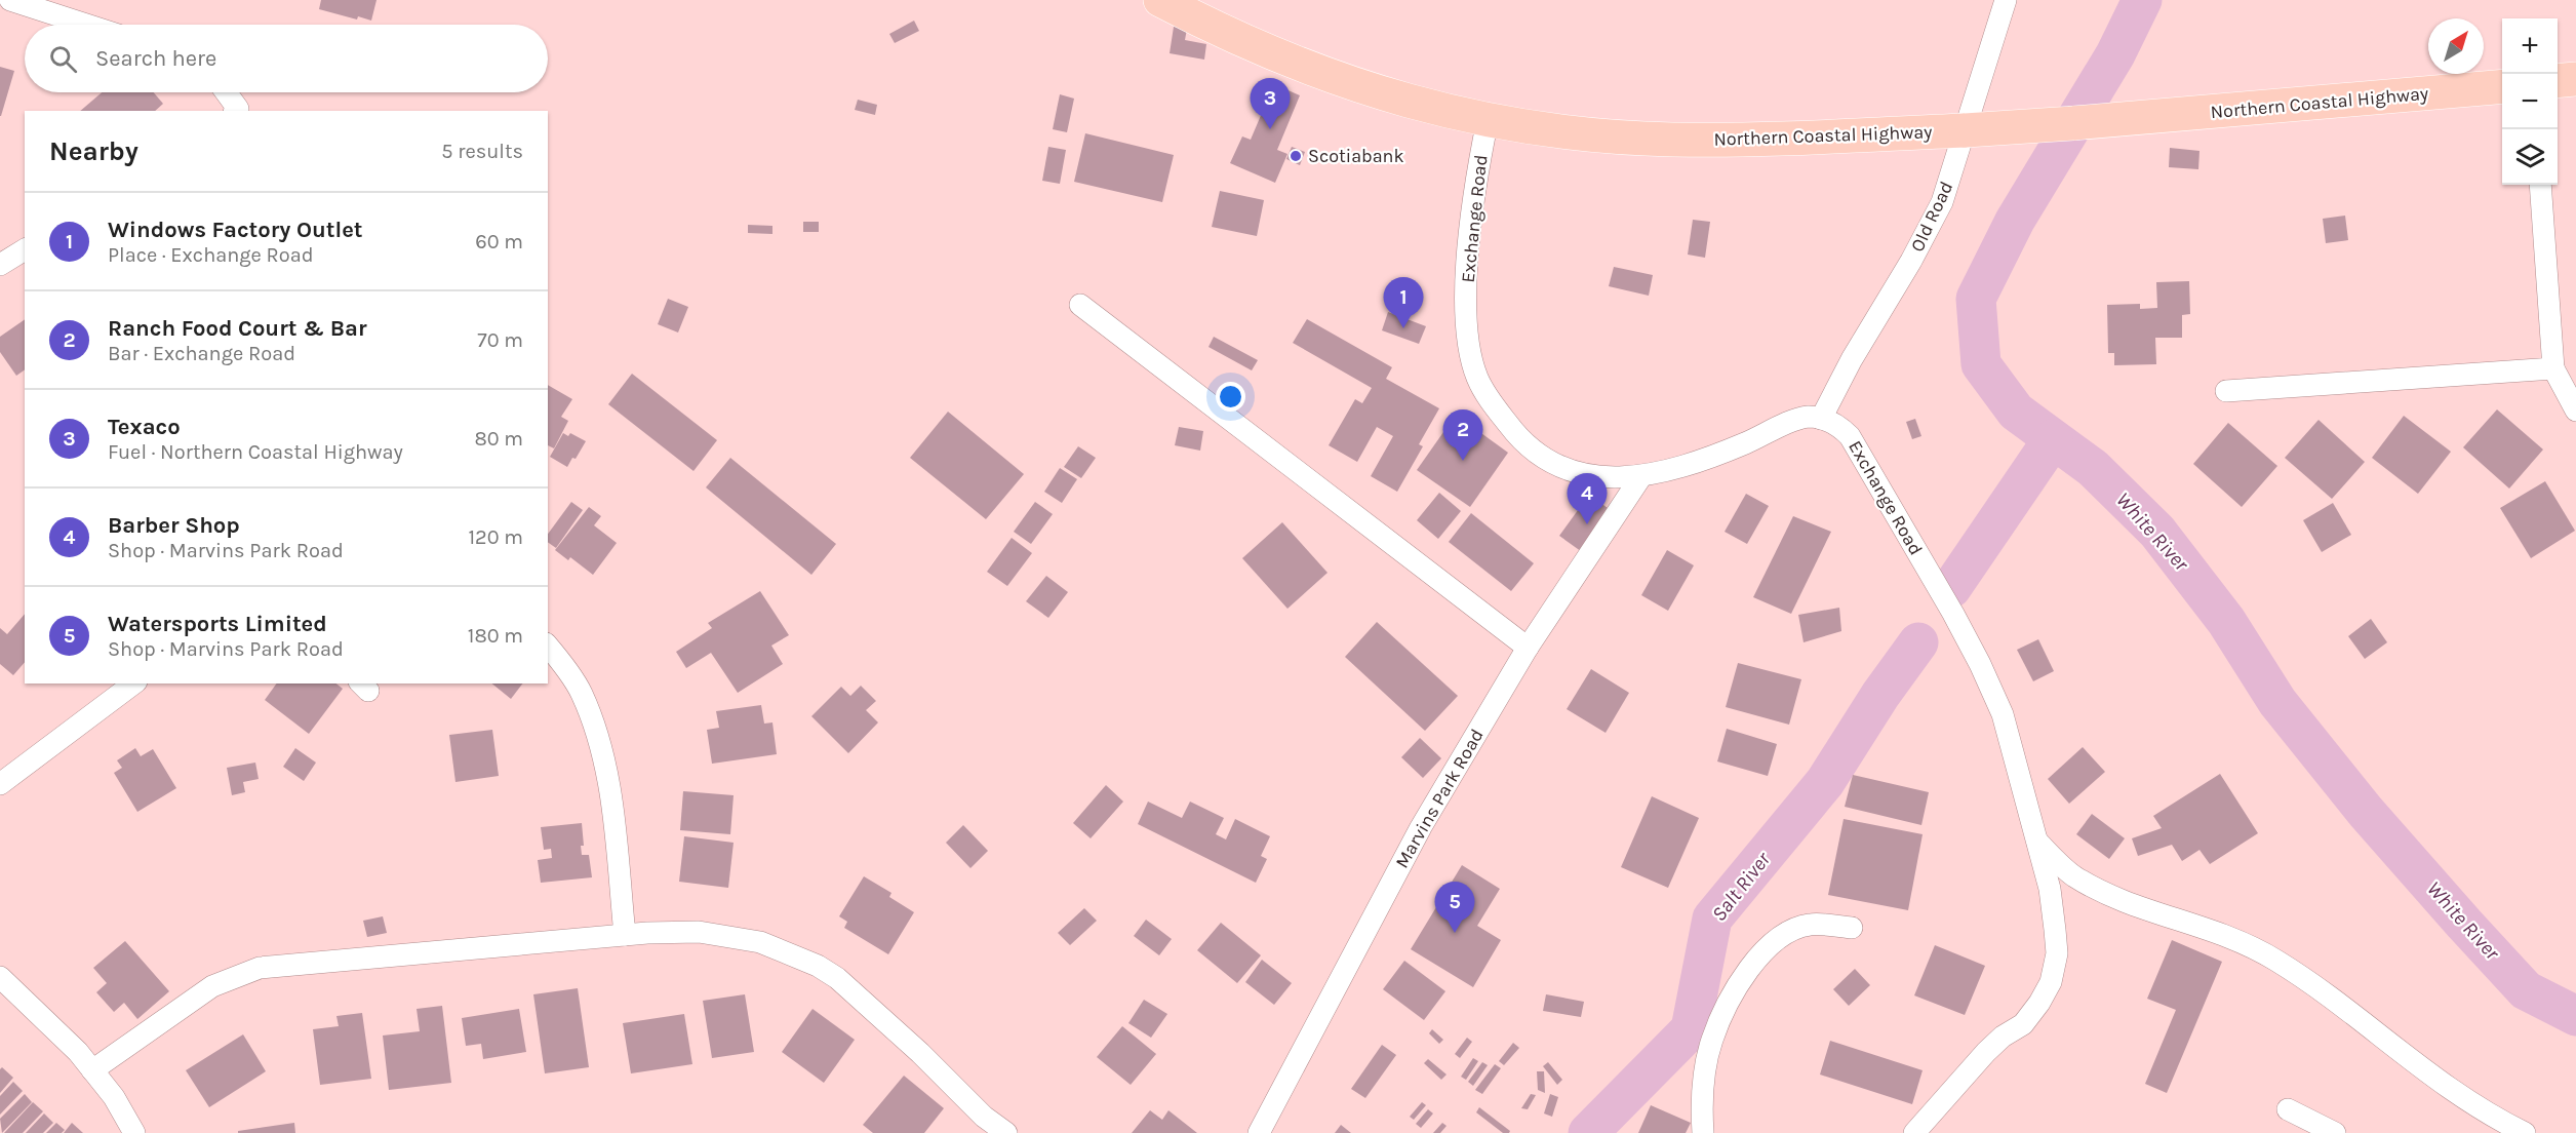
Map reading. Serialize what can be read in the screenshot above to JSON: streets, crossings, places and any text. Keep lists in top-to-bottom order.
{
  "streets": {
    "main road": ["Northern Coastal Highway"],
    "street": ["Old Road", "Exchange Road", "Marvins Park Road"]
  },
  "crossings": [
    ["Northern Coastal Highway", "Exchange Road"],
    ["Old Road", "Exchange Road"],
    ["Exchange Road", "Marvins Park Road"]
  ],
  "water": ["White River", "Salt River"],
  "places": ["Scotiabank"],
  "north": "top right",
  "page": {
    "map_buttons": ["+", "−"],
    "search": "Search here",
    "pins": [
      "3",
      "1",
      "2",
      "4",
      "5"
    ],
    "heading": ["Nearby", "5 results"],
    "list": [
      {
        "mark": "1",
        "name": "Windows Factory Outlet",
        "note": "Place · Exchange Road",
        "value": "60 m"
      },
      {
        "mark": "2",
        "name": "Ranch Food Court & Bar",
        "note": "Bar · Exchange Road",
        "value": "70 m"
      },
      {
        "mark": "3",
        "name": "Texaco",
        "note": "Fuel · Northern Coastal Highway",
        "value": "80 m"
      },
      {
        "mark": "4",
        "name": "Barber Shop",
        "note": "Shop · Marvins Park Road",
        "value": "120 m"
      },
      {
        "mark": "5",
        "name": "Watersports Limited",
        "note": "Shop · Marvins Park Road",
        "value": "180 m"
      }
    ]
  }
}
